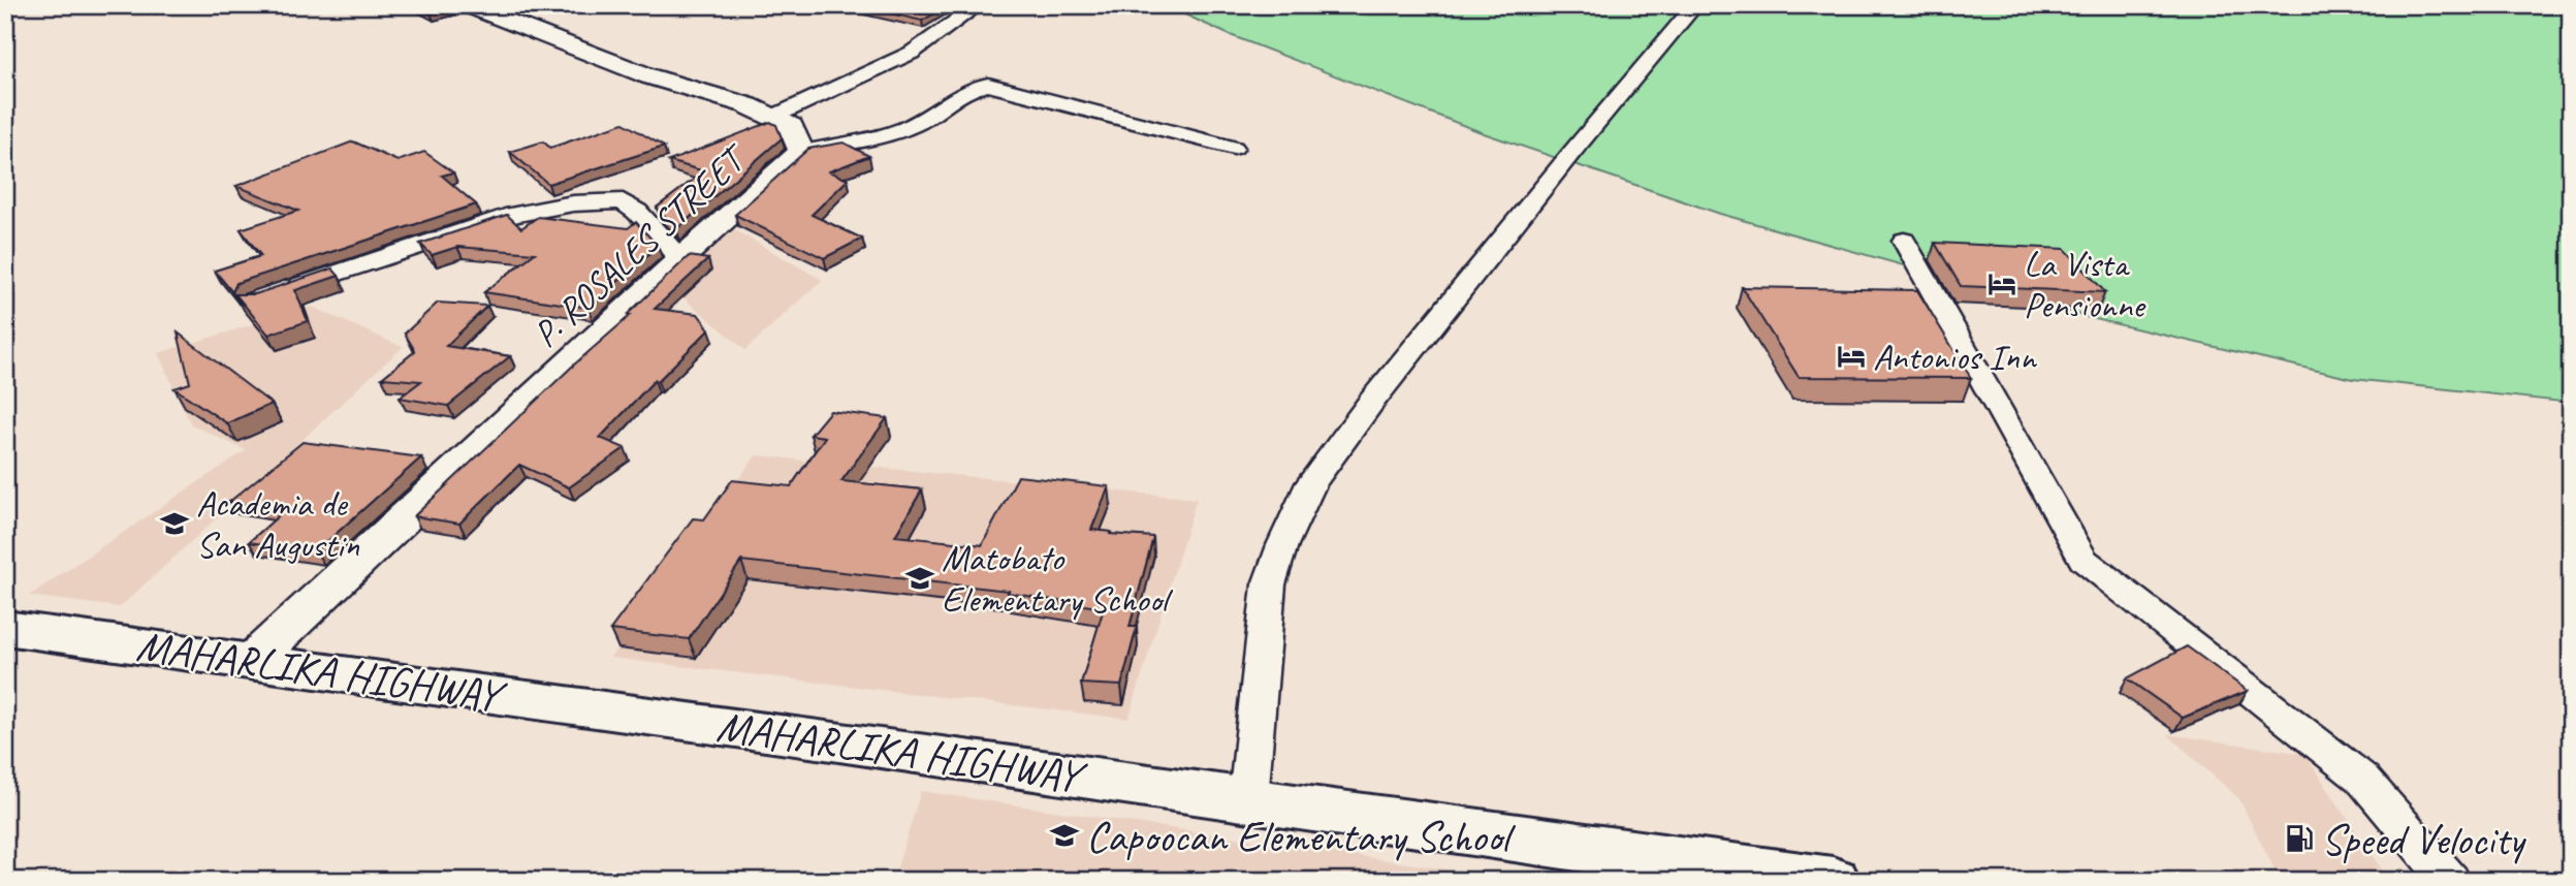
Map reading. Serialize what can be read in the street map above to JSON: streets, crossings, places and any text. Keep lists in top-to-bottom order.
{
  "streets": {
    "main road": ["MAHARLIKA HIGHWAY"],
    "street": ["P. ROSALES STREET"]
  },
  "crossings": [
    ["P. ROSALES STREET", "MAHARLIKA HIGHWAY"]
  ],
  "places": {
    "hotel": ["La Vista Pensionne", "Antonios Inn"],
    "school or university": ["Academia de San Augustin", "Matobato Elementary School", "Capoocan Elementary School"],
    "fuel station": ["Speed Velocity"]
  }
}
